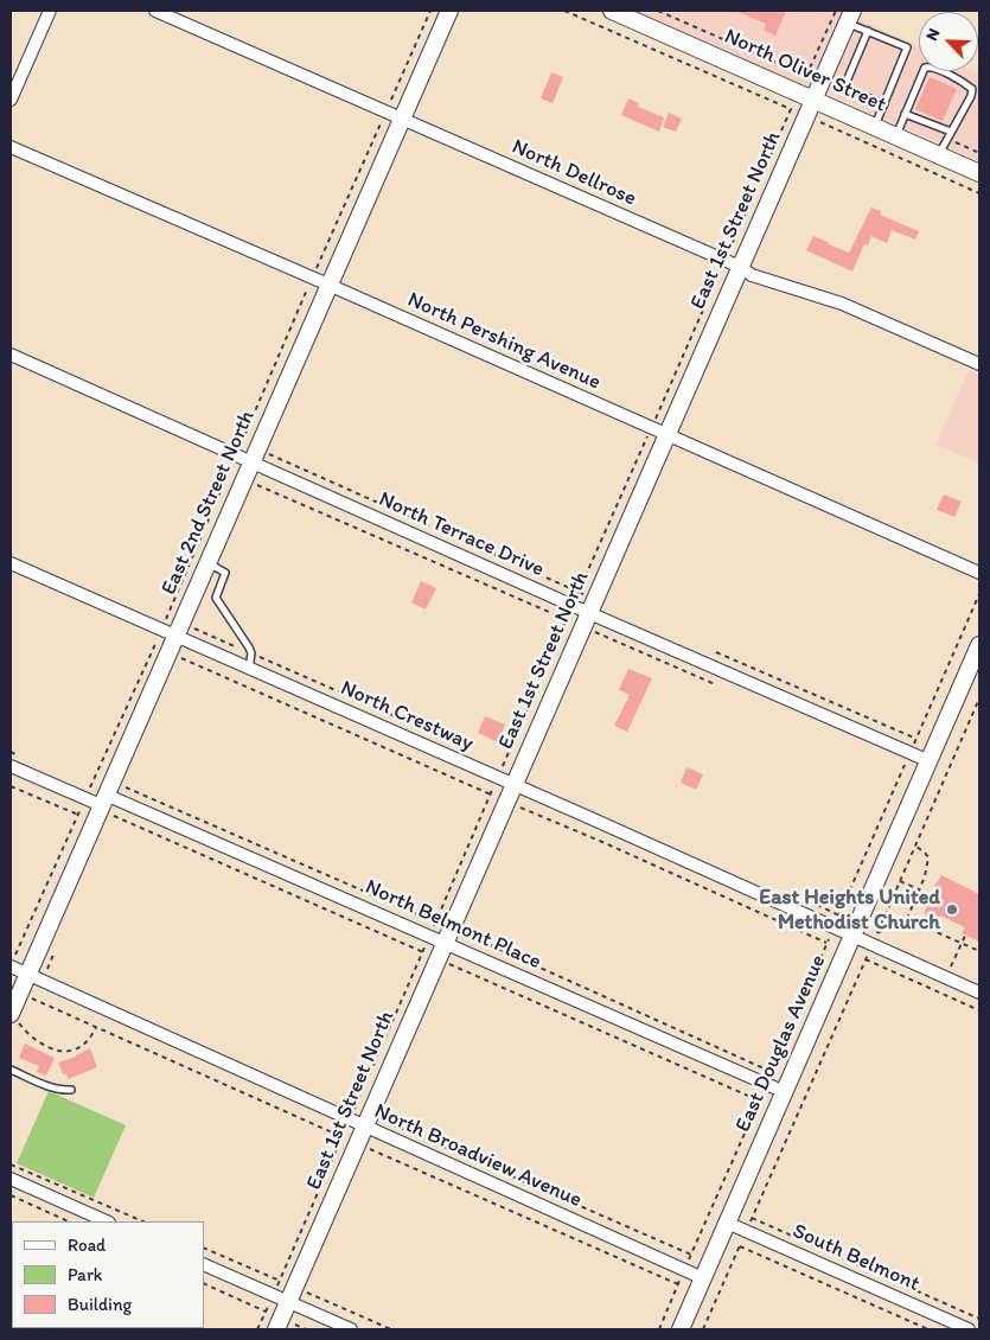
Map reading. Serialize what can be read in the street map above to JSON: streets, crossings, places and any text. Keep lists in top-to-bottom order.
{
  "streets": {
    "street": [
      "North Oliver Street",
      "North Dellrose",
      "East 1st Street North",
      "North Pershing Avenue",
      "East 2nd Street North",
      "North Terrace Drive",
      "North Crestway",
      "North Belmont Place",
      "East Douglas Avenue",
      "North Broadview Avenue",
      "South Belmont"
    ]
  },
  "crossings": [
    ["North Oliver Street", "East 1st Street North"],
    ["North Dellrose", "East 1st Street North"],
    ["North Dellrose", "East 2nd Street North"],
    ["East 1st Street North", "North Pershing Avenue"],
    ["East 1st Street North", "North Terrace Drive"],
    ["East 1st Street North", "North Crestway"],
    ["East 1st Street North", "North Belmont Place"],
    ["East 1st Street North", "North Broadview Avenue"],
    ["North Pershing Avenue", "East 2nd Street North"],
    ["East 2nd Street North", "North Terrace Drive"],
    ["East 2nd Street North", "North Crestway"],
    ["East 2nd Street North", "North Belmont Place"],
    ["East 2nd Street North", "North Broadview Avenue"],
    ["North Terrace Drive", "East Douglas Avenue"],
    ["North Crestway", "East Douglas Avenue"],
    ["North Belmont Place", "East Douglas Avenue"],
    ["East Douglas Avenue", "North Broadview Avenue"],
    ["East Douglas Avenue", "South Belmont"]
  ],
  "places": ["East Heights United Methodist Church"],
  "legend": ["Road", "Park", "Building"],
  "north": "top left"
}
